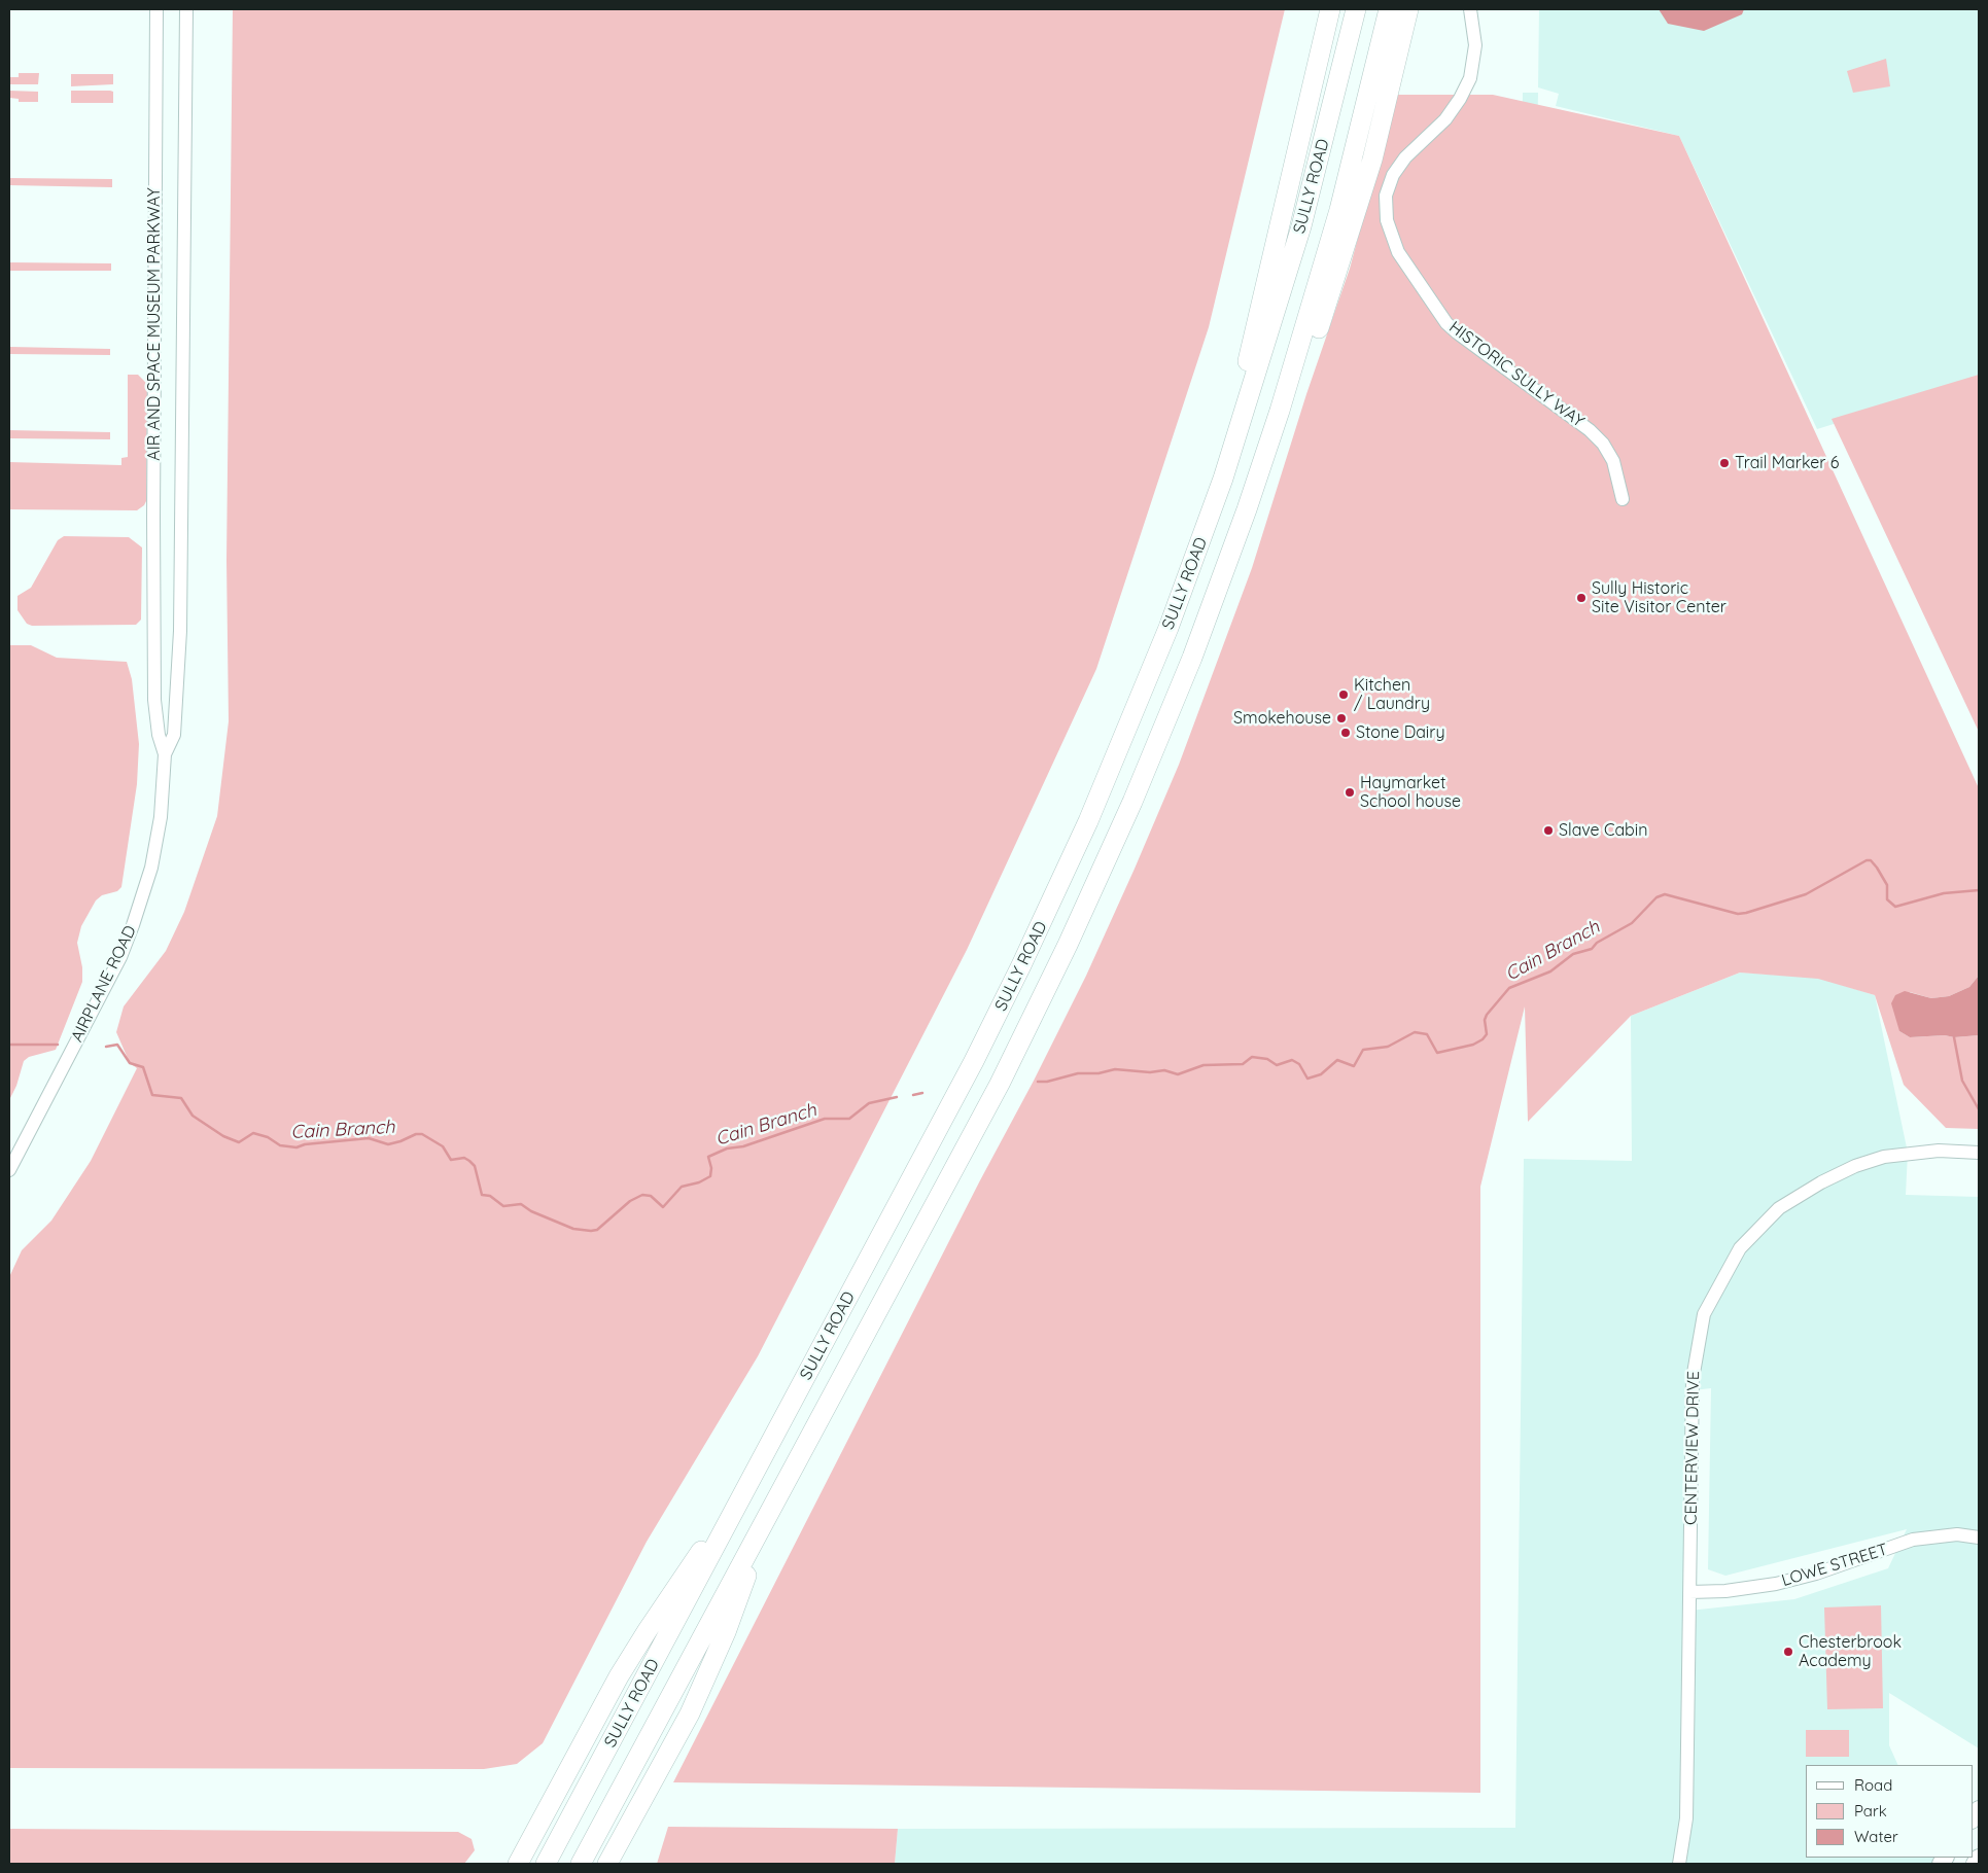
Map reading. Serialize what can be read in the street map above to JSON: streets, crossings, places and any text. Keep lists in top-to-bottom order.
{
  "streets": {
    "highway": ["SULLY ROAD"],
    "street": [
      "AIR AND SPACE MUSEUM PARKWAY",
      "HISTORIC SULLY WAY",
      "AIRPLANE ROAD",
      "CENTERVIEW DRIVE",
      "LOWE STREET"
    ]
  },
  "crossings": [
    ["AIR AND SPACE MUSEUM PARKWAY", "AIRPLANE ROAD"],
    ["CENTERVIEW DRIVE", "LOWE STREET"]
  ],
  "water": ["Cain Branch"],
  "places": [
    "Trail Marker 6",
    "Sully Historic Site Visitor Center",
    "Kitchen / Laundry",
    "Smokehouse",
    "Stone Dairy",
    "Haymarket School house",
    "Slave Cabin",
    "Chesterbrook Academy"
  ],
  "legend": ["Road", "Park", "Water"]
}
